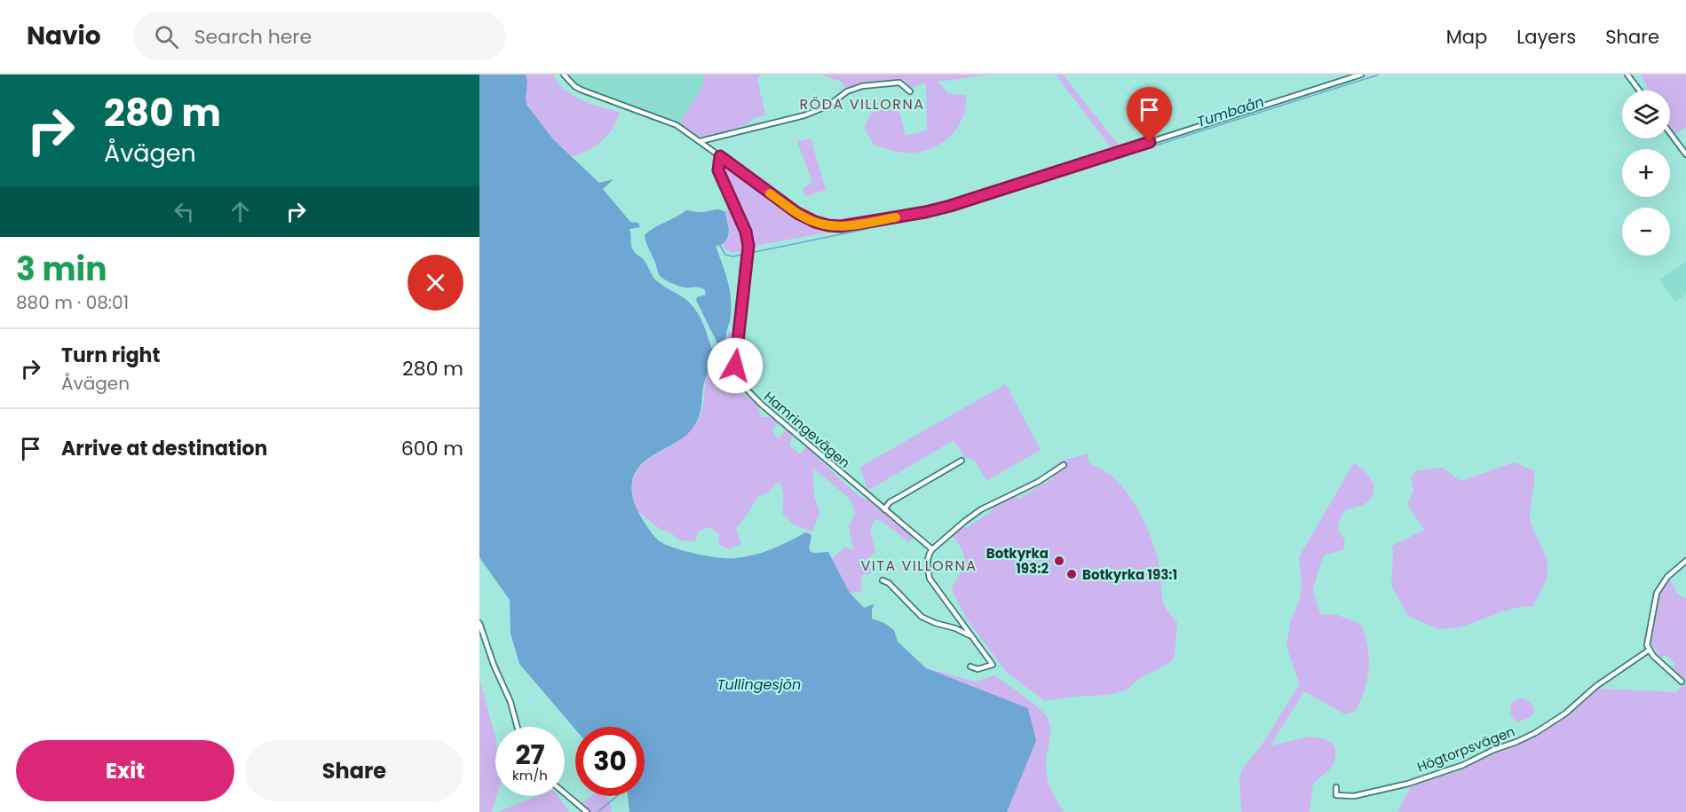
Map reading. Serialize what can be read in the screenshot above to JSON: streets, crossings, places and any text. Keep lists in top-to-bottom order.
{
  "streets": {
    "street": ["Hamringevägen", "Högtorpsvägen"]
  },
  "districts": ["RÖDA VILLORNA", "VITA VILLORNA"],
  "water": ["Tumbaån", "Tullingesjön"],
  "places": ["Botkyrka 193:2", "Botkyrka 193:1"],
  "page": {
    "header": "Navio",
    "search": "Search here",
    "nav": ["Map", "Layers", "Share"],
    "turn": ["280 m", "Åvägen"],
    "map_buttons": ["+", "−"],
    "heading": ["3 min", "880 m · 08:01"],
    "list": [
      {
        "name": "Turn right",
        "note": "Åvägen",
        "value": "280 m"
      },
      {
        "name": "Arrive at destination",
        "value": "600 m"
      }
    ],
    "speed": "27 km/h",
    "limit": "30",
    "buttons": ["Exit", "Share"]
  }
}
